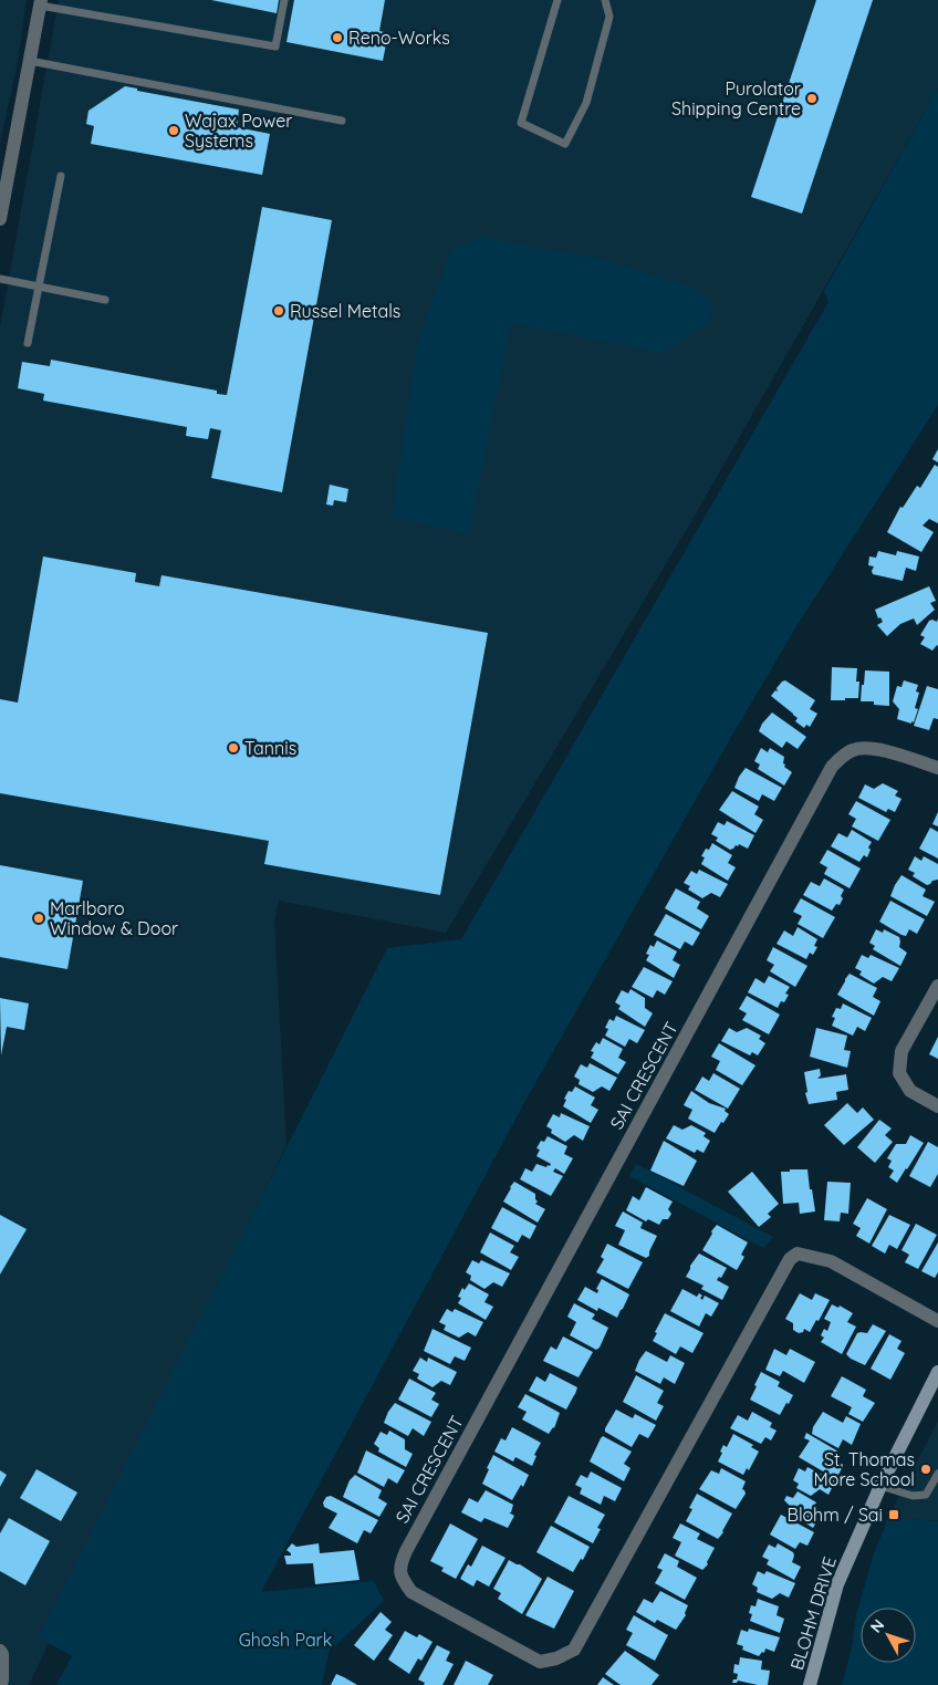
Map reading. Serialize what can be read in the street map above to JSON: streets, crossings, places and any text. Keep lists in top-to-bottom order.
{
  "streets": {
    "street": ["SAI CRESCENT", "BLOHM DRIVE"]
  },
  "parks": ["Ghosh Park"],
  "places": {
    "other": [
      "Reno-Works",
      "Purolator Shipping Centre",
      "Wajax Power Systems",
      "Russel Metals",
      "Tannis",
      "Marlboro Window & Door",
      "St. Thomas More School"
    ],
    "transit": ["Blohm / Sai"]
  },
  "north": "top left"
}
